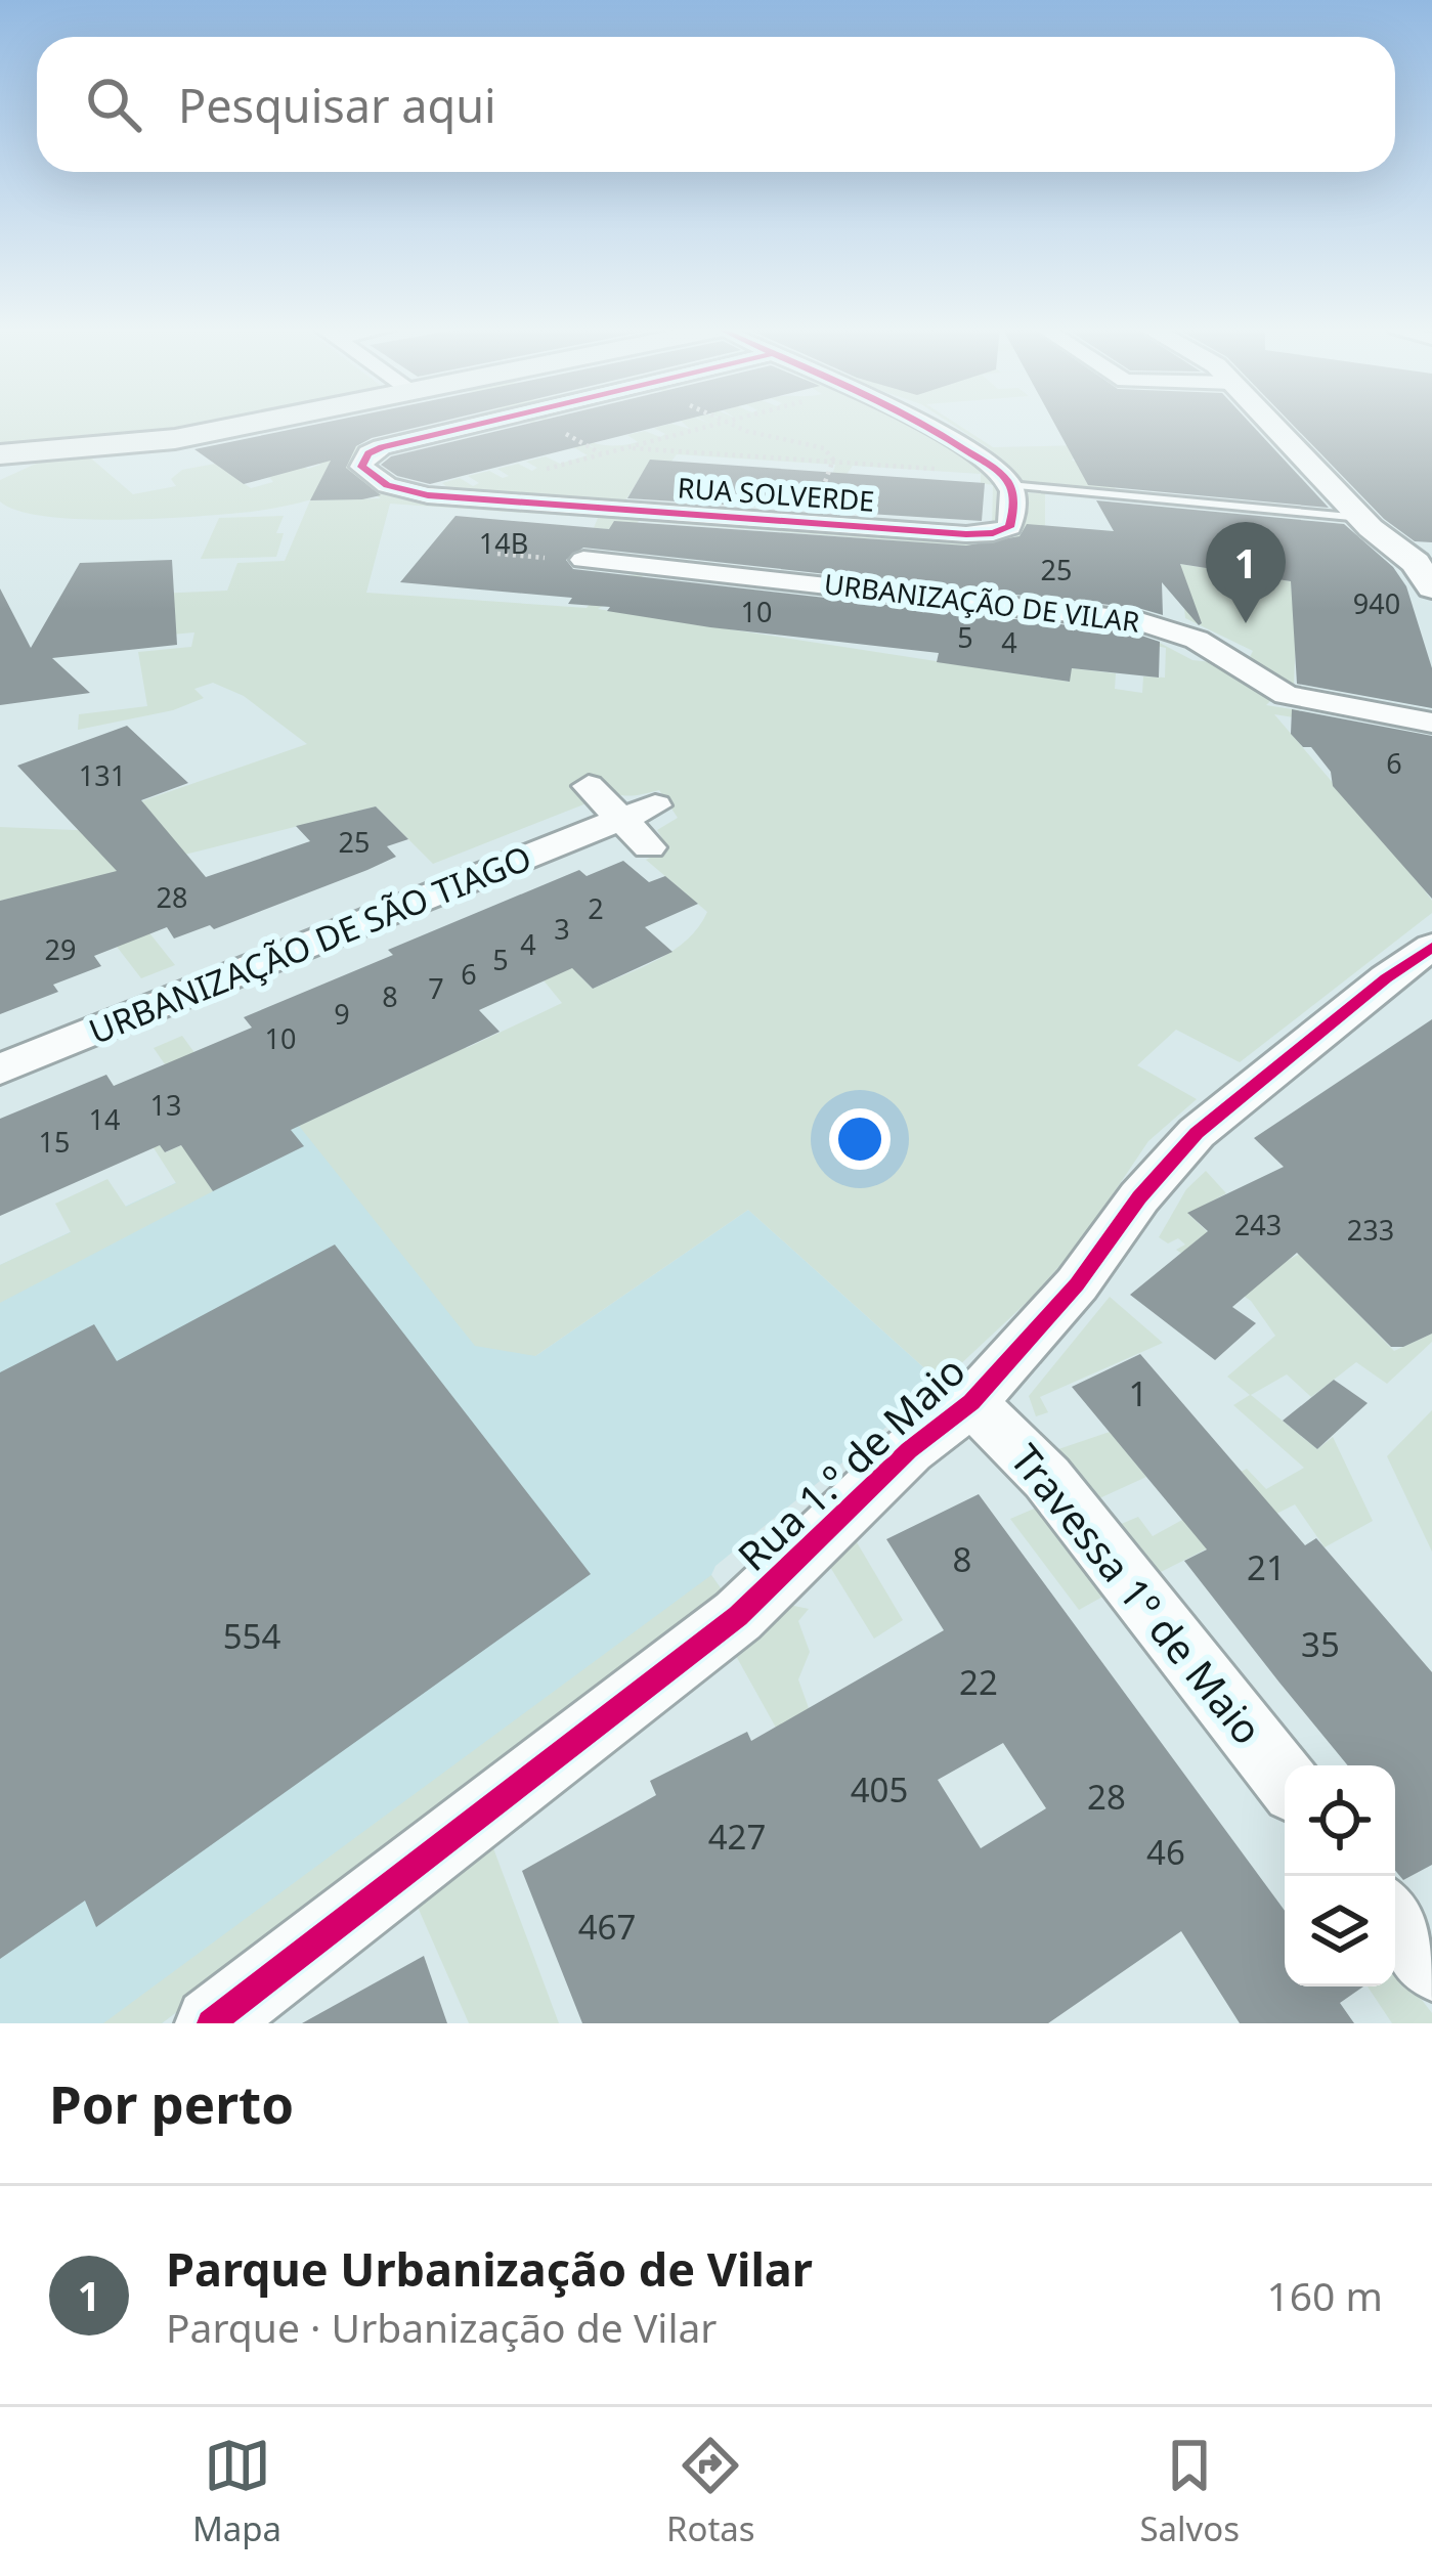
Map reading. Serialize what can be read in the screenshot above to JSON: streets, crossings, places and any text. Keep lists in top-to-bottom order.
{
  "streets": {
    "street": [
      "RUA SOLVERDE",
      "URBANIZAÇÃO DE VILAR",
      "URBANIZAÇÃO DE SÃO TIAGO",
      "Rua 1.º de Maio",
      "Travessa 1º de Maio"
    ]
  },
  "crossings": [
    ["Rua 1.º de Maio", "Travessa 1º de Maio"]
  ],
  "house_numbers": [
    "14B",
    "25",
    "940",
    "10",
    "5",
    "4",
    "6",
    "131",
    "25",
    "28",
    "2",
    "3",
    "4",
    "29",
    "5",
    "6",
    "7",
    "8",
    "9",
    "10",
    "13",
    "14",
    "15",
    "243",
    "233",
    "1",
    "8",
    "21",
    "554",
    "35",
    "22",
    "405",
    "28",
    "427",
    "46",
    "467"
  ],
  "page": {
    "search": "Pesquisar aqui",
    "pins": "1",
    "heading": "Por perto",
    "list": [
      {
        "mark": "1",
        "name": "Parque Urbanização de Vilar",
        "note": "Parque · Urbanização de Vilar",
        "value": "160 m"
      }
    ],
    "nav": ["Mapa", "Rotas", "Salvos"]
  }
}
